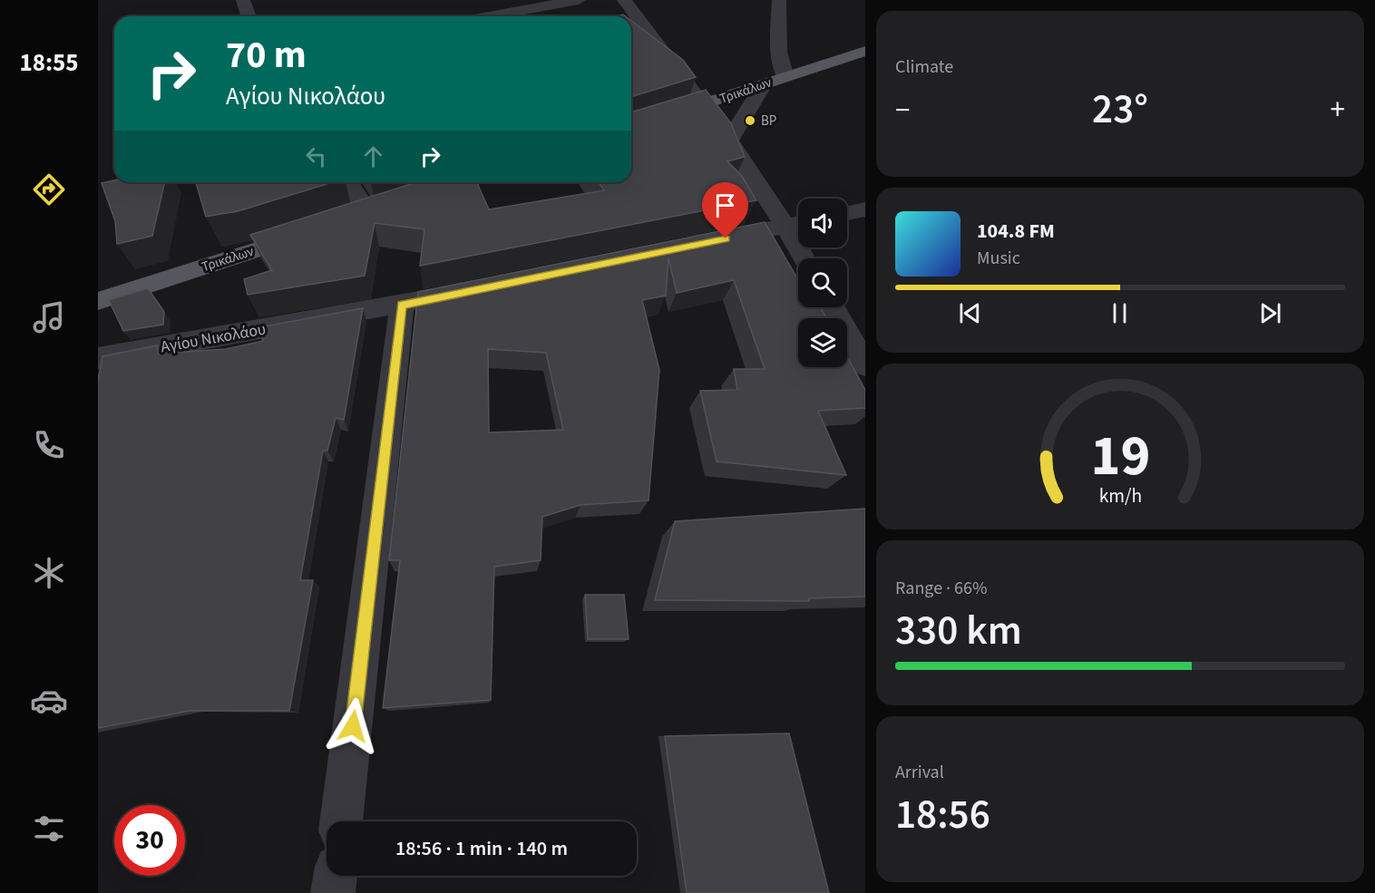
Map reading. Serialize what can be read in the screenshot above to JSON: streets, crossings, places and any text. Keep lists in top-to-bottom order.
{
  "streets": {
    "main road": ["Τρικάλων"],
    "street": ["Αγίου Νικολάου"]
  },
  "places": ["BP"],
  "page": {
    "tabs": "18:55",
    "tile": [
      "Climate",
      ["Range · 66%", "330 km"],
      ["Arrival", "18:56"]
    ],
    "turn": ["70 m", "Αγίου Νικολάου"],
    "heat": ["−", "23°", "+"],
    "song": ["104.8 FM", "Music"],
    "limit": "30",
    "trip": "18:56 · 1 min · 140 m",
    "gauge": ["19", "km/h"]
  }
}
